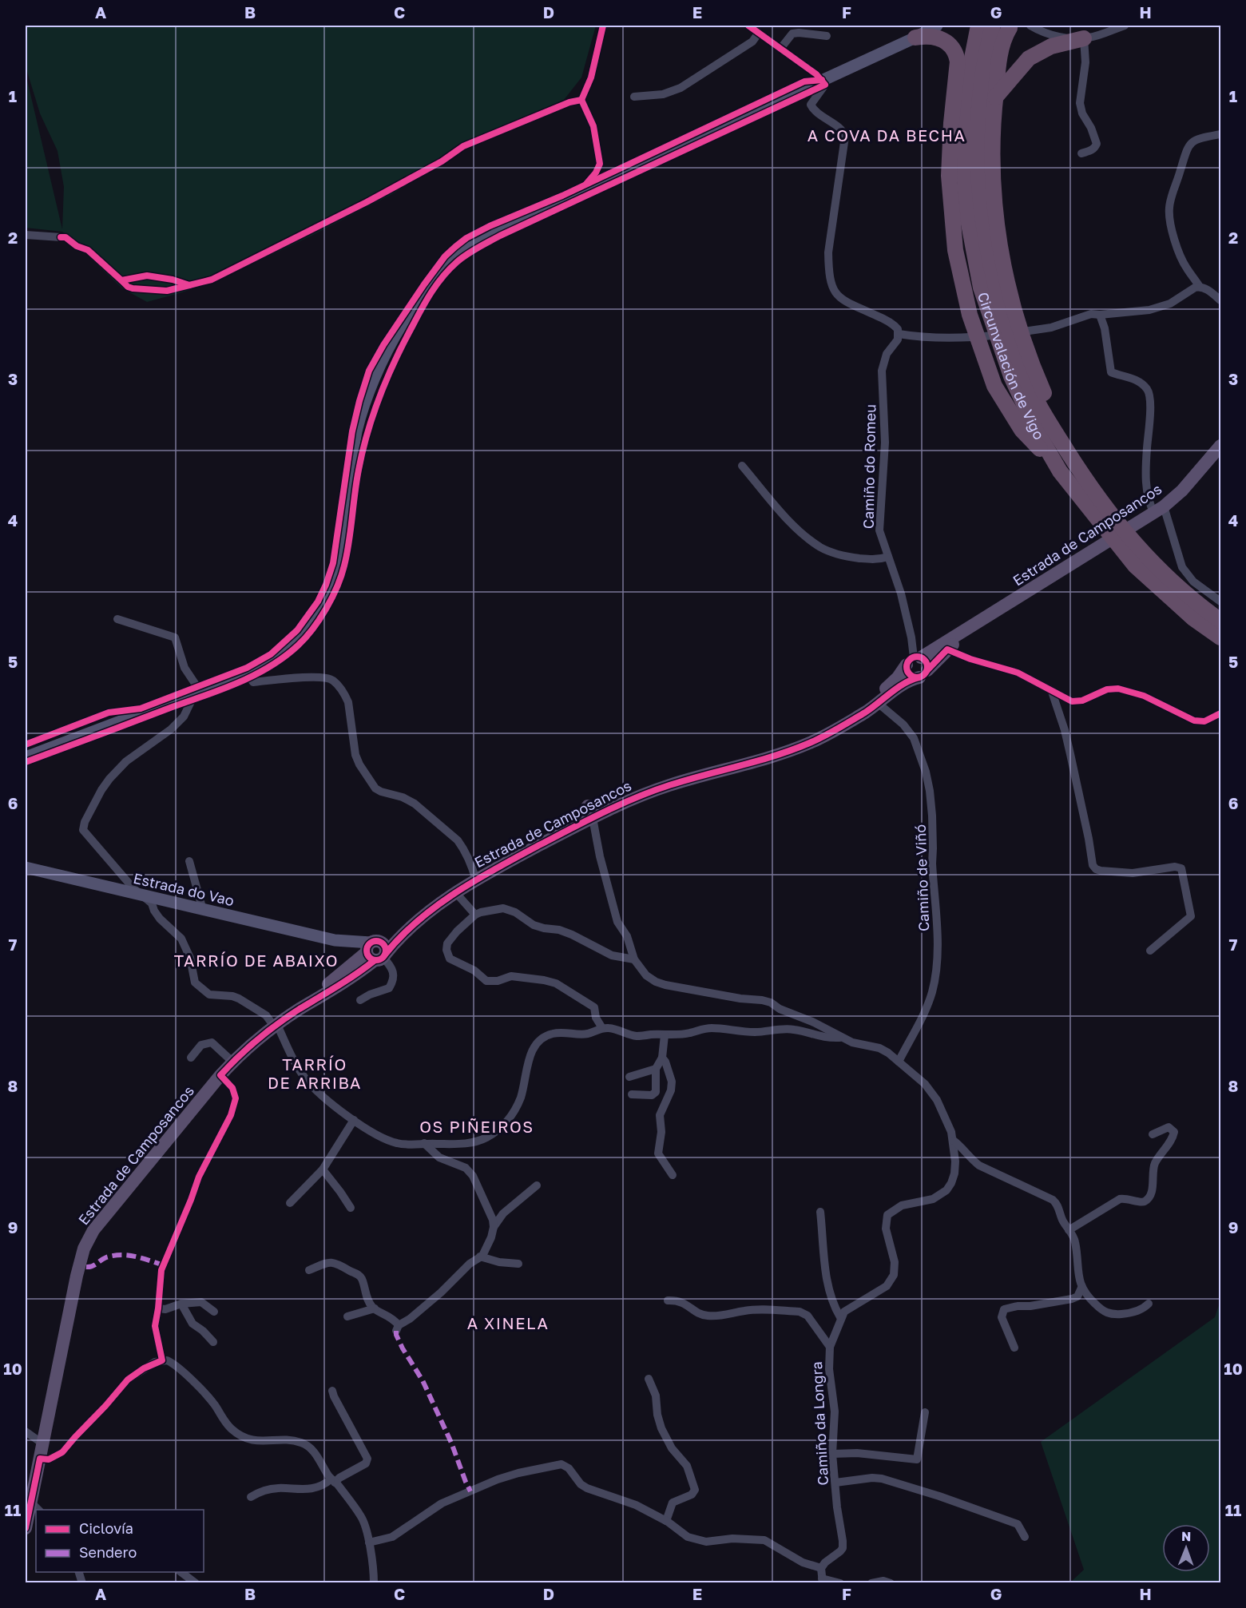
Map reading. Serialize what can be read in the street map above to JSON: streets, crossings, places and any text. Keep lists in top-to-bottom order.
{
  "streets": {
    "highway": ["Circunvalación de Vigo"],
    "main road": ["Estrada de Camposancos", "Estrada do Vao"],
    "street": ["Camiño do Romeu", "Camiño de Viñó", "Camiño da Longra"]
  },
  "crossings": [
    ["Camiño do Romeu", "Estrada de Camposancos"],
    ["Estrada de Camposancos", "Camiño de Viñó"],
    ["Estrada de Camposancos", "Estrada do Vao"]
  ],
  "districts": [
    "A COVA DA BECHA",
    "TARRÍO DE ABAIXO",
    "TARRÍO DE ARRIBA",
    "OS PIÑEIROS",
    "A XINELA"
  ],
  "legend": ["Ciclovía", "Sendero"],
  "north": "top",
  "grid": {
    "columns": [
      "A",
      "B",
      "C",
      "D",
      "E",
      "F",
      "G",
      "H"
    ],
    "rows": [
      "1",
      "2",
      "3",
      "4",
      "5",
      "6",
      "7",
      "8",
      "9",
      "10",
      "11"
    ]
  }
}
